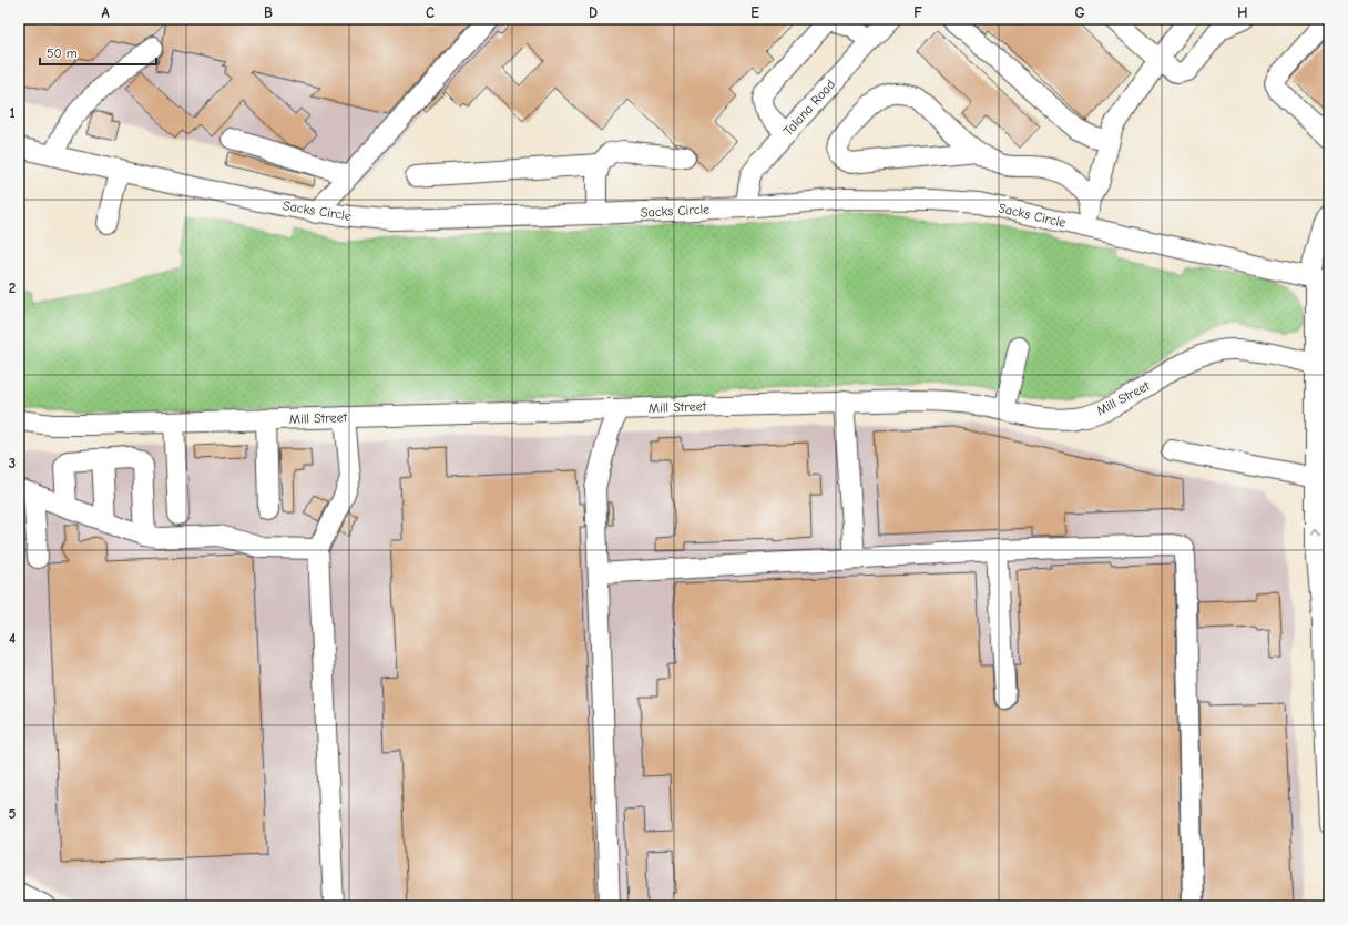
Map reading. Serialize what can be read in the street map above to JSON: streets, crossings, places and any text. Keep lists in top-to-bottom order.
{
  "streets": {
    "street": ["Talana Road", "Sacks Circle", "Mill Street"]
  },
  "crossings": [
    ["Talana Road", "Sacks Circle"]
  ],
  "scale_bar": "50 m",
  "grid": {
    "columns": [
      "A",
      "B",
      "C",
      "D",
      "E",
      "F",
      "G",
      "H"
    ],
    "rows": [
      "1",
      "2",
      "3",
      "4",
      "5"
    ]
  }
}
